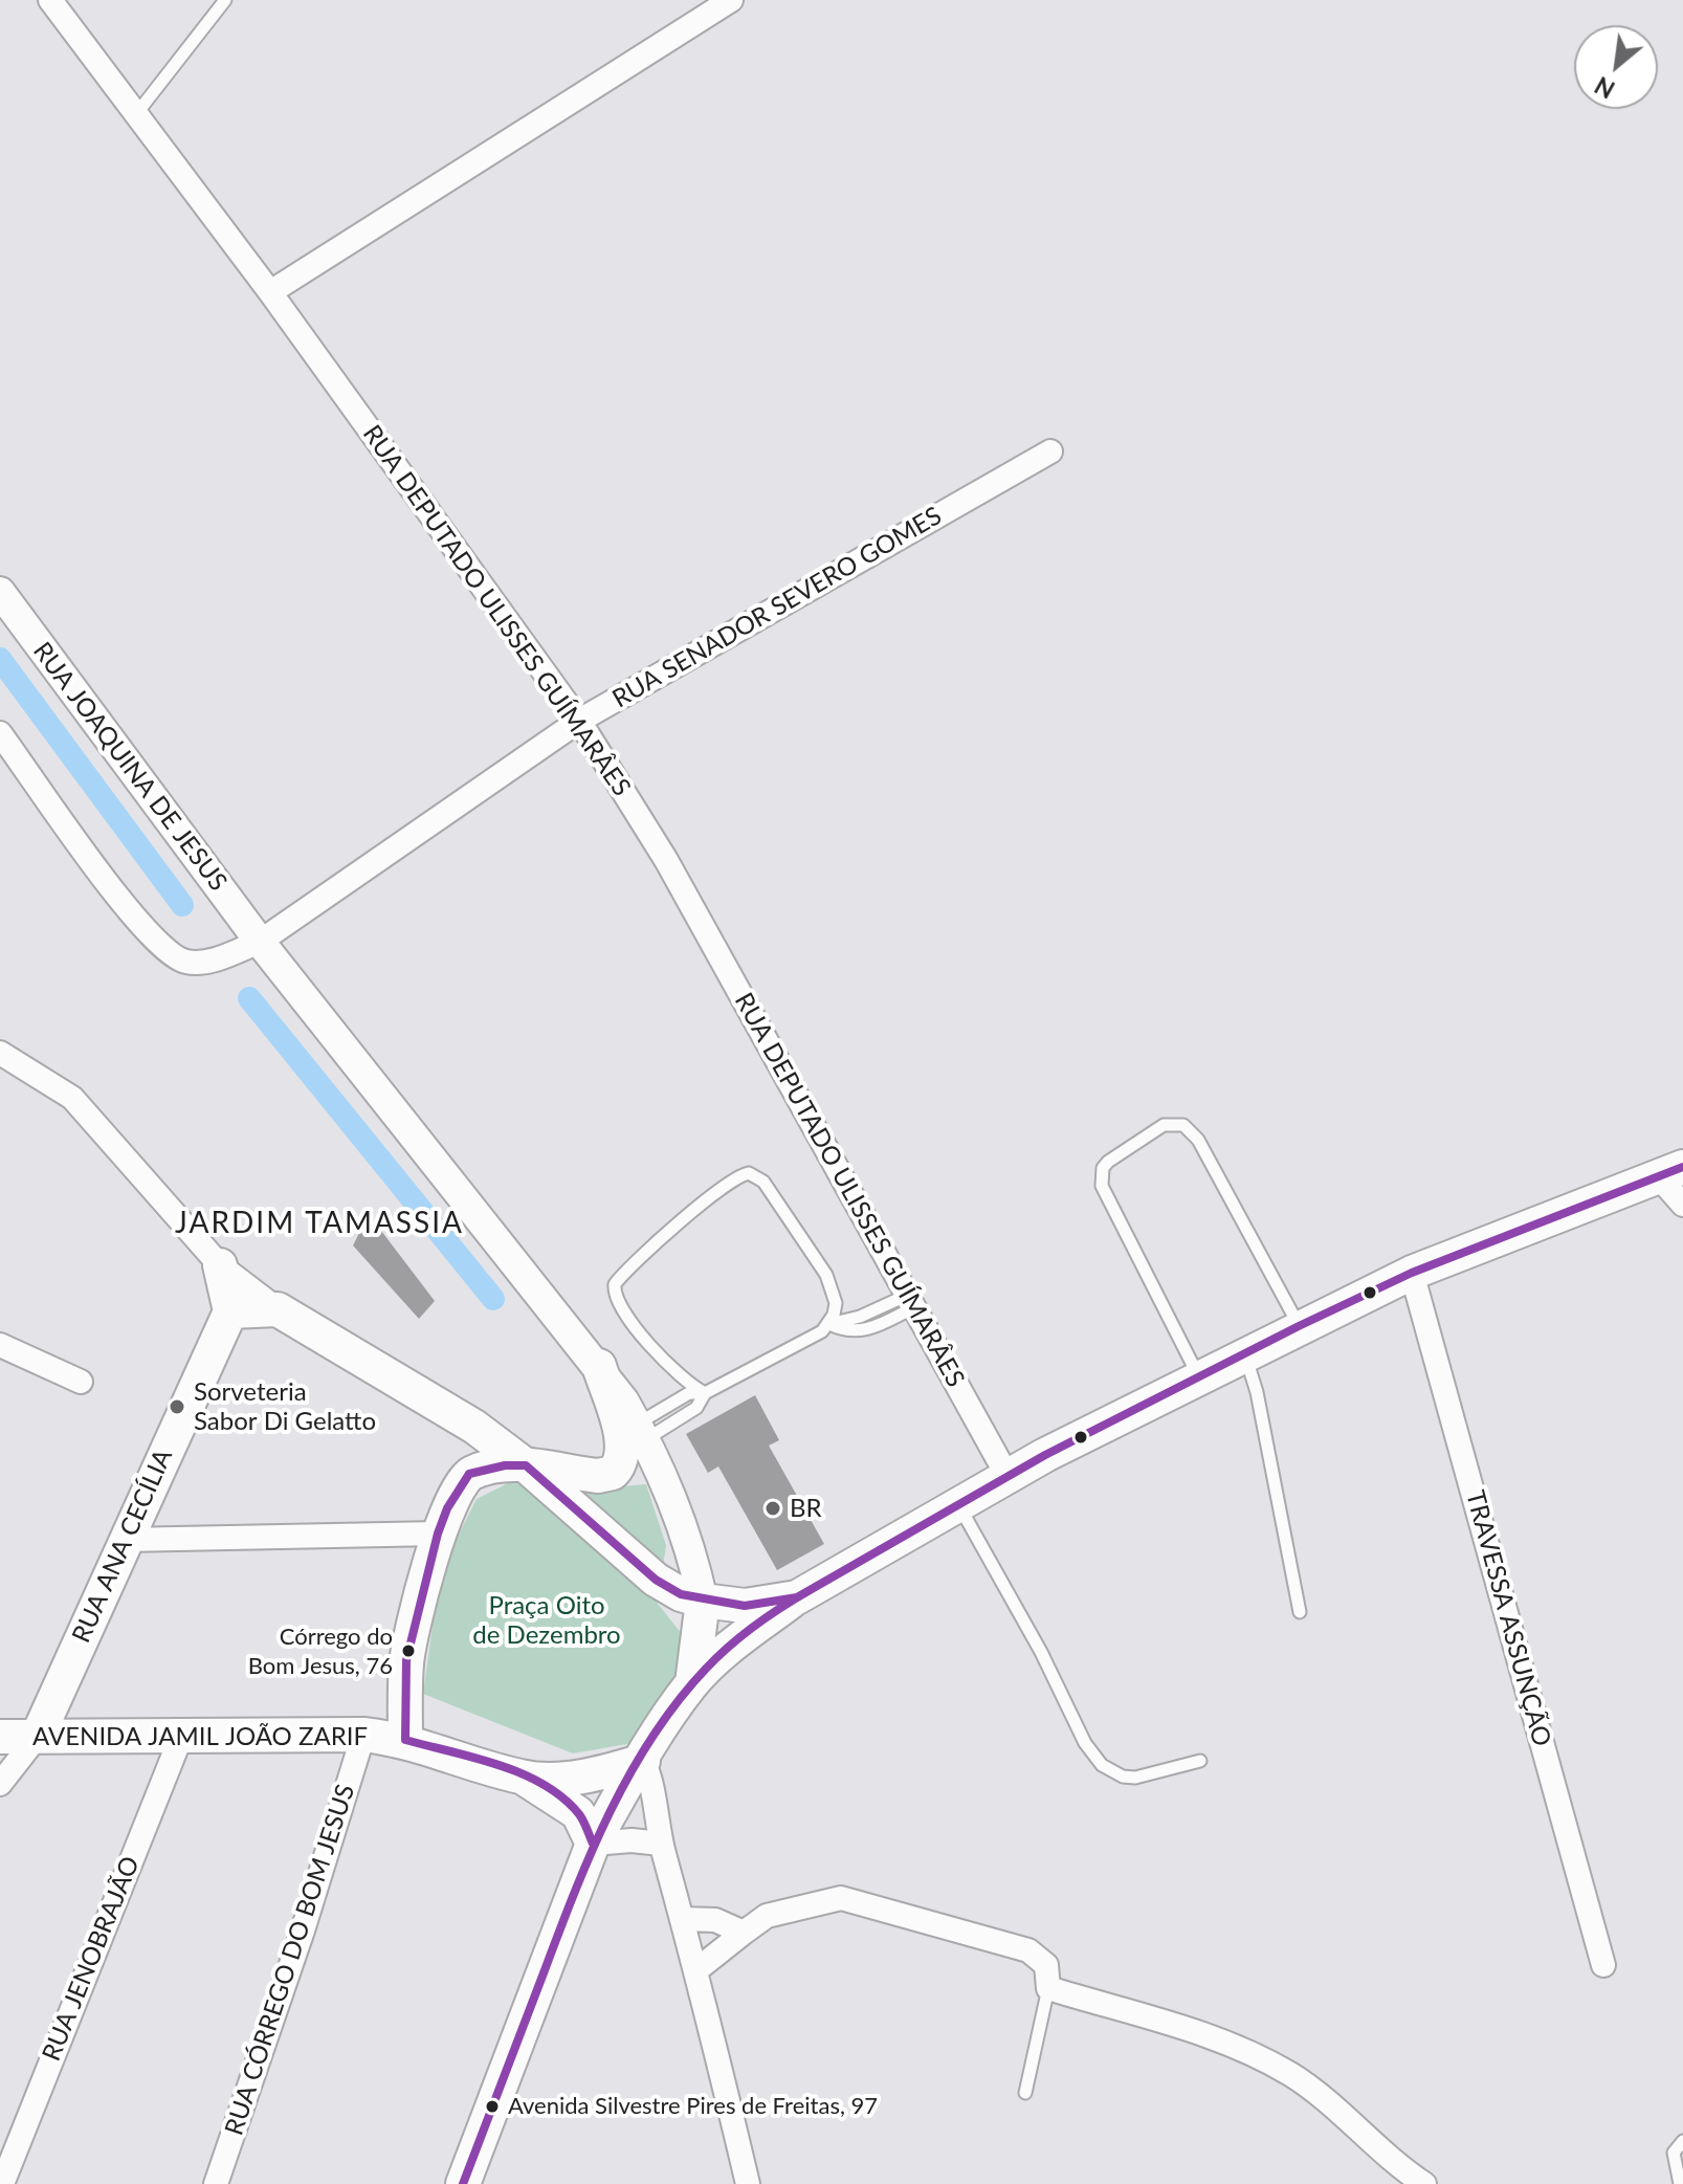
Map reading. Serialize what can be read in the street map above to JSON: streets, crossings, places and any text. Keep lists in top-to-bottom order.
{
  "streets": {
    "main road": ["RUA ANA CECÍLIA", "AVENIDA JAMIL JOÃO ZARIF"],
    "street": [
      "RUA SENADOR SEVERO GOMES",
      "RUA DEPUTADO ULISSES GUÍMARÂES",
      "RUA JOAQUINA DE JESUS",
      "TRAVESSA ASSUNÇÃO",
      "RUA JENOBRAJÃO",
      "RUA CÓRREGO DO BOM JESUS"
    ]
  },
  "crossings": [
    ["RUA SENADOR SEVERO GOMES", "RUA DEPUTADO ULISSES GUÍMARÂES"],
    ["RUA SENADOR SEVERO GOMES", "RUA JOAQUINA DE JESUS"],
    ["RUA ANA CECÍLIA", "AVENIDA JAMIL JOÃO ZARIF"],
    ["AVENIDA JAMIL JOÃO ZARIF", "RUA JENOBRAJÃO"],
    ["AVENIDA JAMIL JOÃO ZARIF", "RUA CÓRREGO DO BOM JESUS"]
  ],
  "districts": ["JARDIM TAMASSIA"],
  "parks": ["Praça Oito de Dezembro"],
  "places": [
    "Sorveteria Sabor Di Gelatto",
    "BR",
    "Córrego do Bom Jesus, 76",
    "Avenida Silvestre Pires de Freitas, 97"
  ],
  "north": "bottom left"
}
